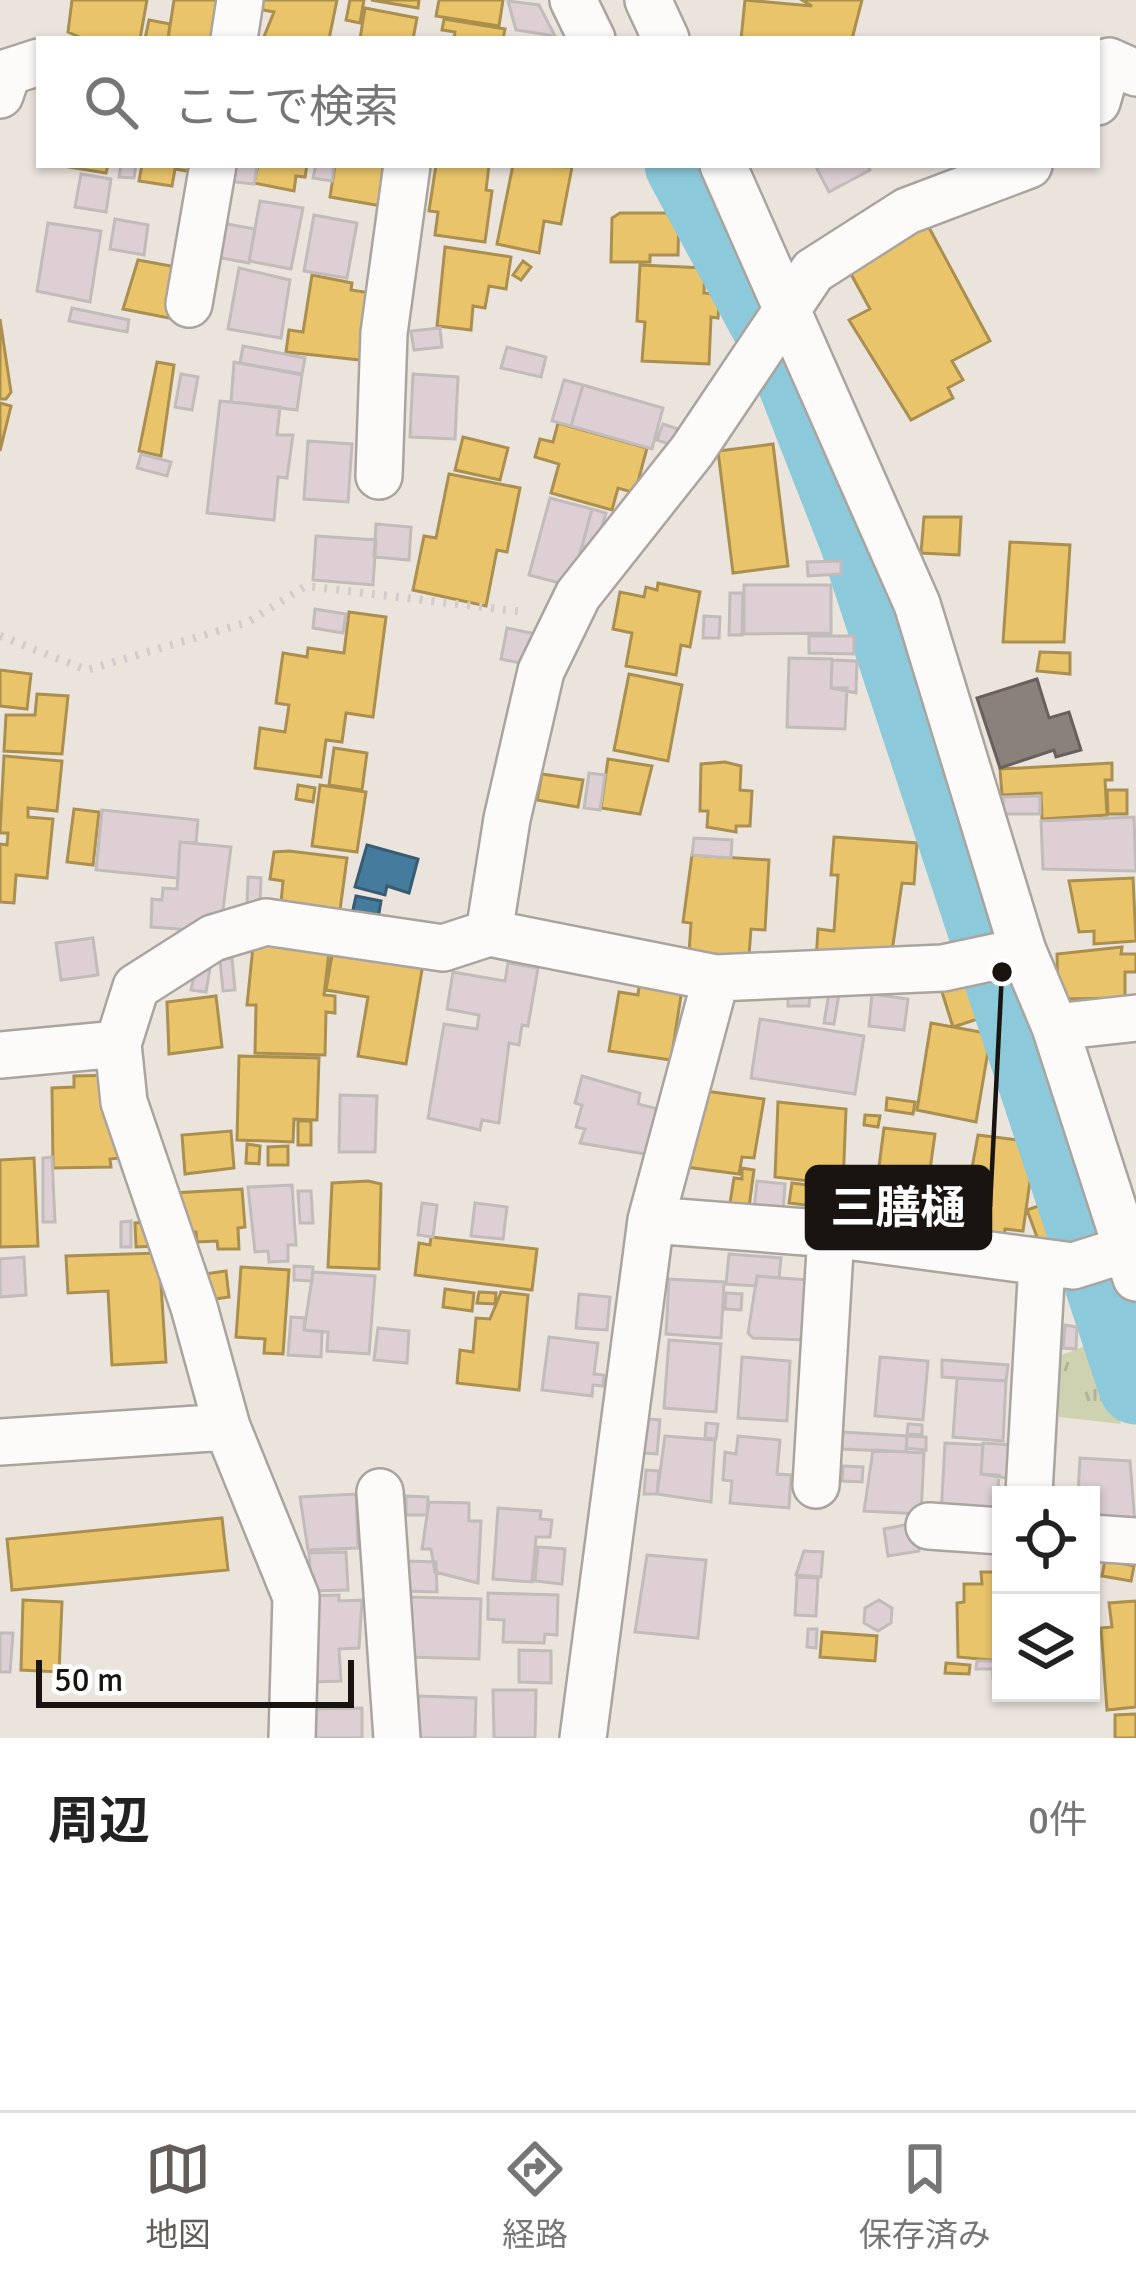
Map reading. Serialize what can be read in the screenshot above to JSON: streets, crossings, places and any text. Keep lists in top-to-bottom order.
{
  "places": ["三膳樋"],
  "scale_bar": "50 m",
  "page": {
    "search": "ここで検索",
    "scale": "50 m",
    "heading": ["周辺", "0件"],
    "nav": ["地図", "経路", "保存済み"]
  }
}
